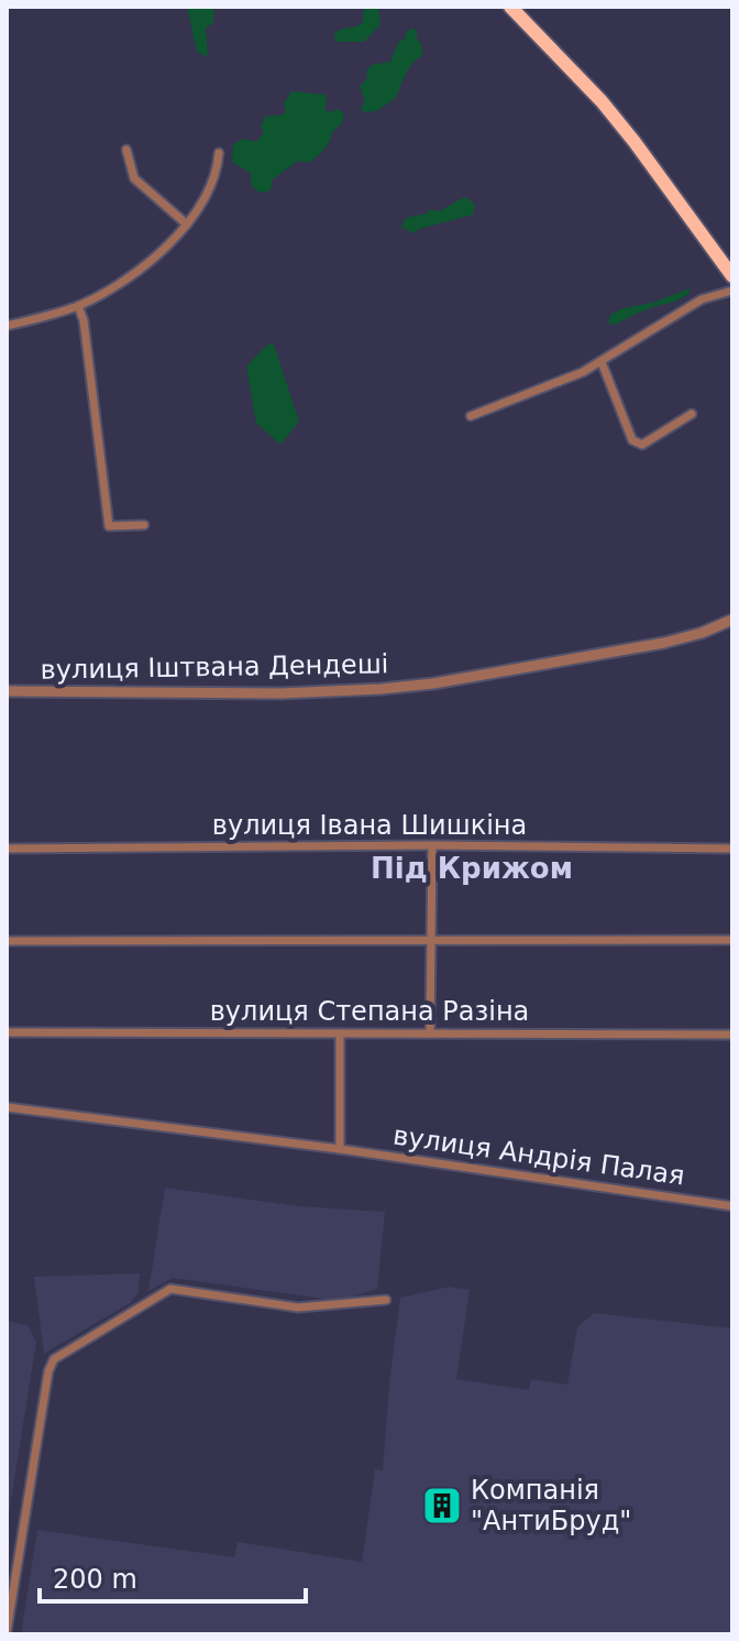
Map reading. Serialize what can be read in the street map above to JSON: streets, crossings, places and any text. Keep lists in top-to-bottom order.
{
  "streets": {
    "street": [
      "вулиця Іштвана Дендеші",
      "вулиця Івана Шишкіна",
      "вулиця Степана Разіна",
      "вулиця Андрія Палая"
    ]
  },
  "districts": ["Під Крижом"],
  "places": {
    "building": ["Компанія \"АнтиБруд\""]
  },
  "scale_bar": "200 m"
}
